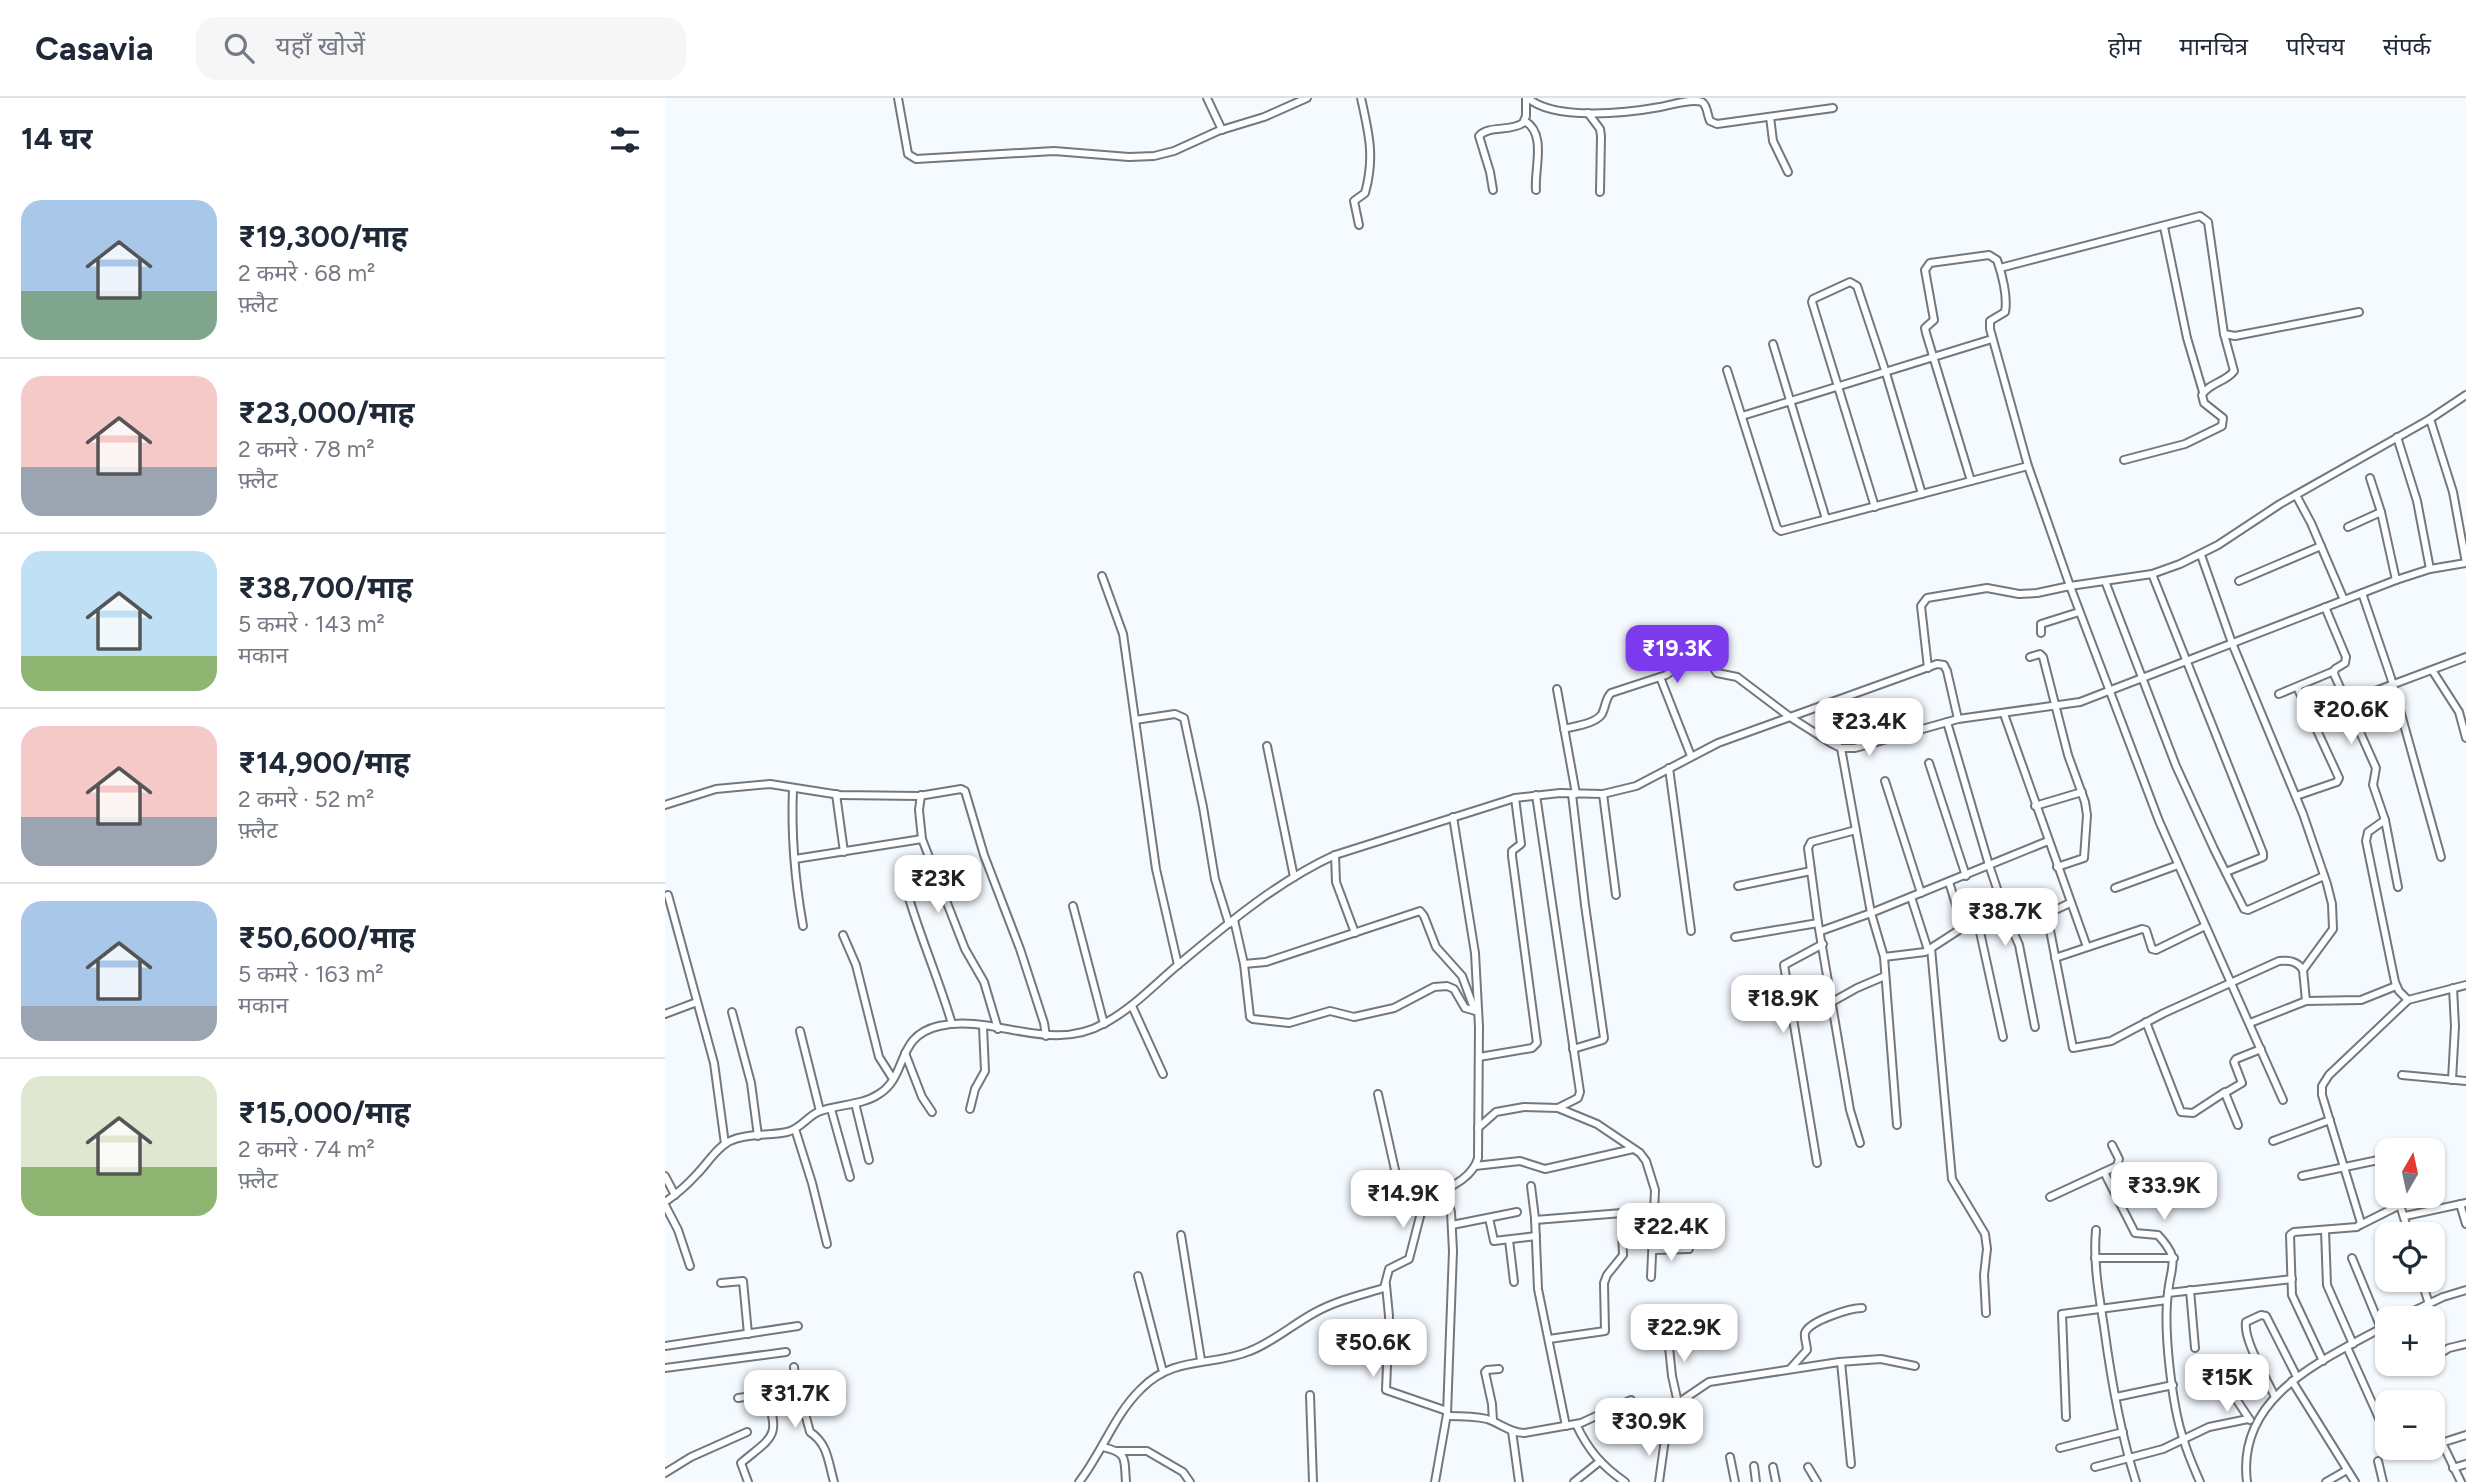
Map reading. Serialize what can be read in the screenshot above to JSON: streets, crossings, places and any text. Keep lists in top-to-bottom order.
{
  "north": "top",
  "page": {
    "header": "Casavia",
    "search": "यहाँ खोजें",
    "nav": [
      "होम",
      "मानचित्र",
      "परिचय",
      "संपर्क"
    ],
    "heading": "14 घर",
    "list": [
      {
        "name": "₹19,300/माह",
        "note": "2 कमरे · 68 m² · फ़्लैट"
      },
      {
        "name": "₹23,000/माह",
        "note": "2 कमरे · 78 m² · फ़्लैट"
      },
      {
        "name": "₹38,700/माह",
        "note": "5 कमरे · 143 m² · मकान"
      },
      {
        "name": "₹14,900/माह",
        "note": "2 कमरे · 52 m² · फ़्लैट"
      },
      {
        "name": "₹50,600/माह",
        "note": "5 कमरे · 163 m² · मकान"
      },
      {
        "name": "₹15,000/माह",
        "note": "2 कमरे · 74 m² · फ़्लैट"
      }
    ],
    "price": [
      "₹19.3K",
      "₹20.6K",
      "₹23.4K",
      "₹23K",
      "₹38.7K",
      "₹18.9K",
      "₹33.9K",
      "₹14.9K",
      "₹22.4K",
      "₹22.9K",
      "₹50.6K",
      "₹15K",
      "₹31.7K",
      "₹30.9K"
    ],
    "map_buttons": ["+", "−"]
  }
}
